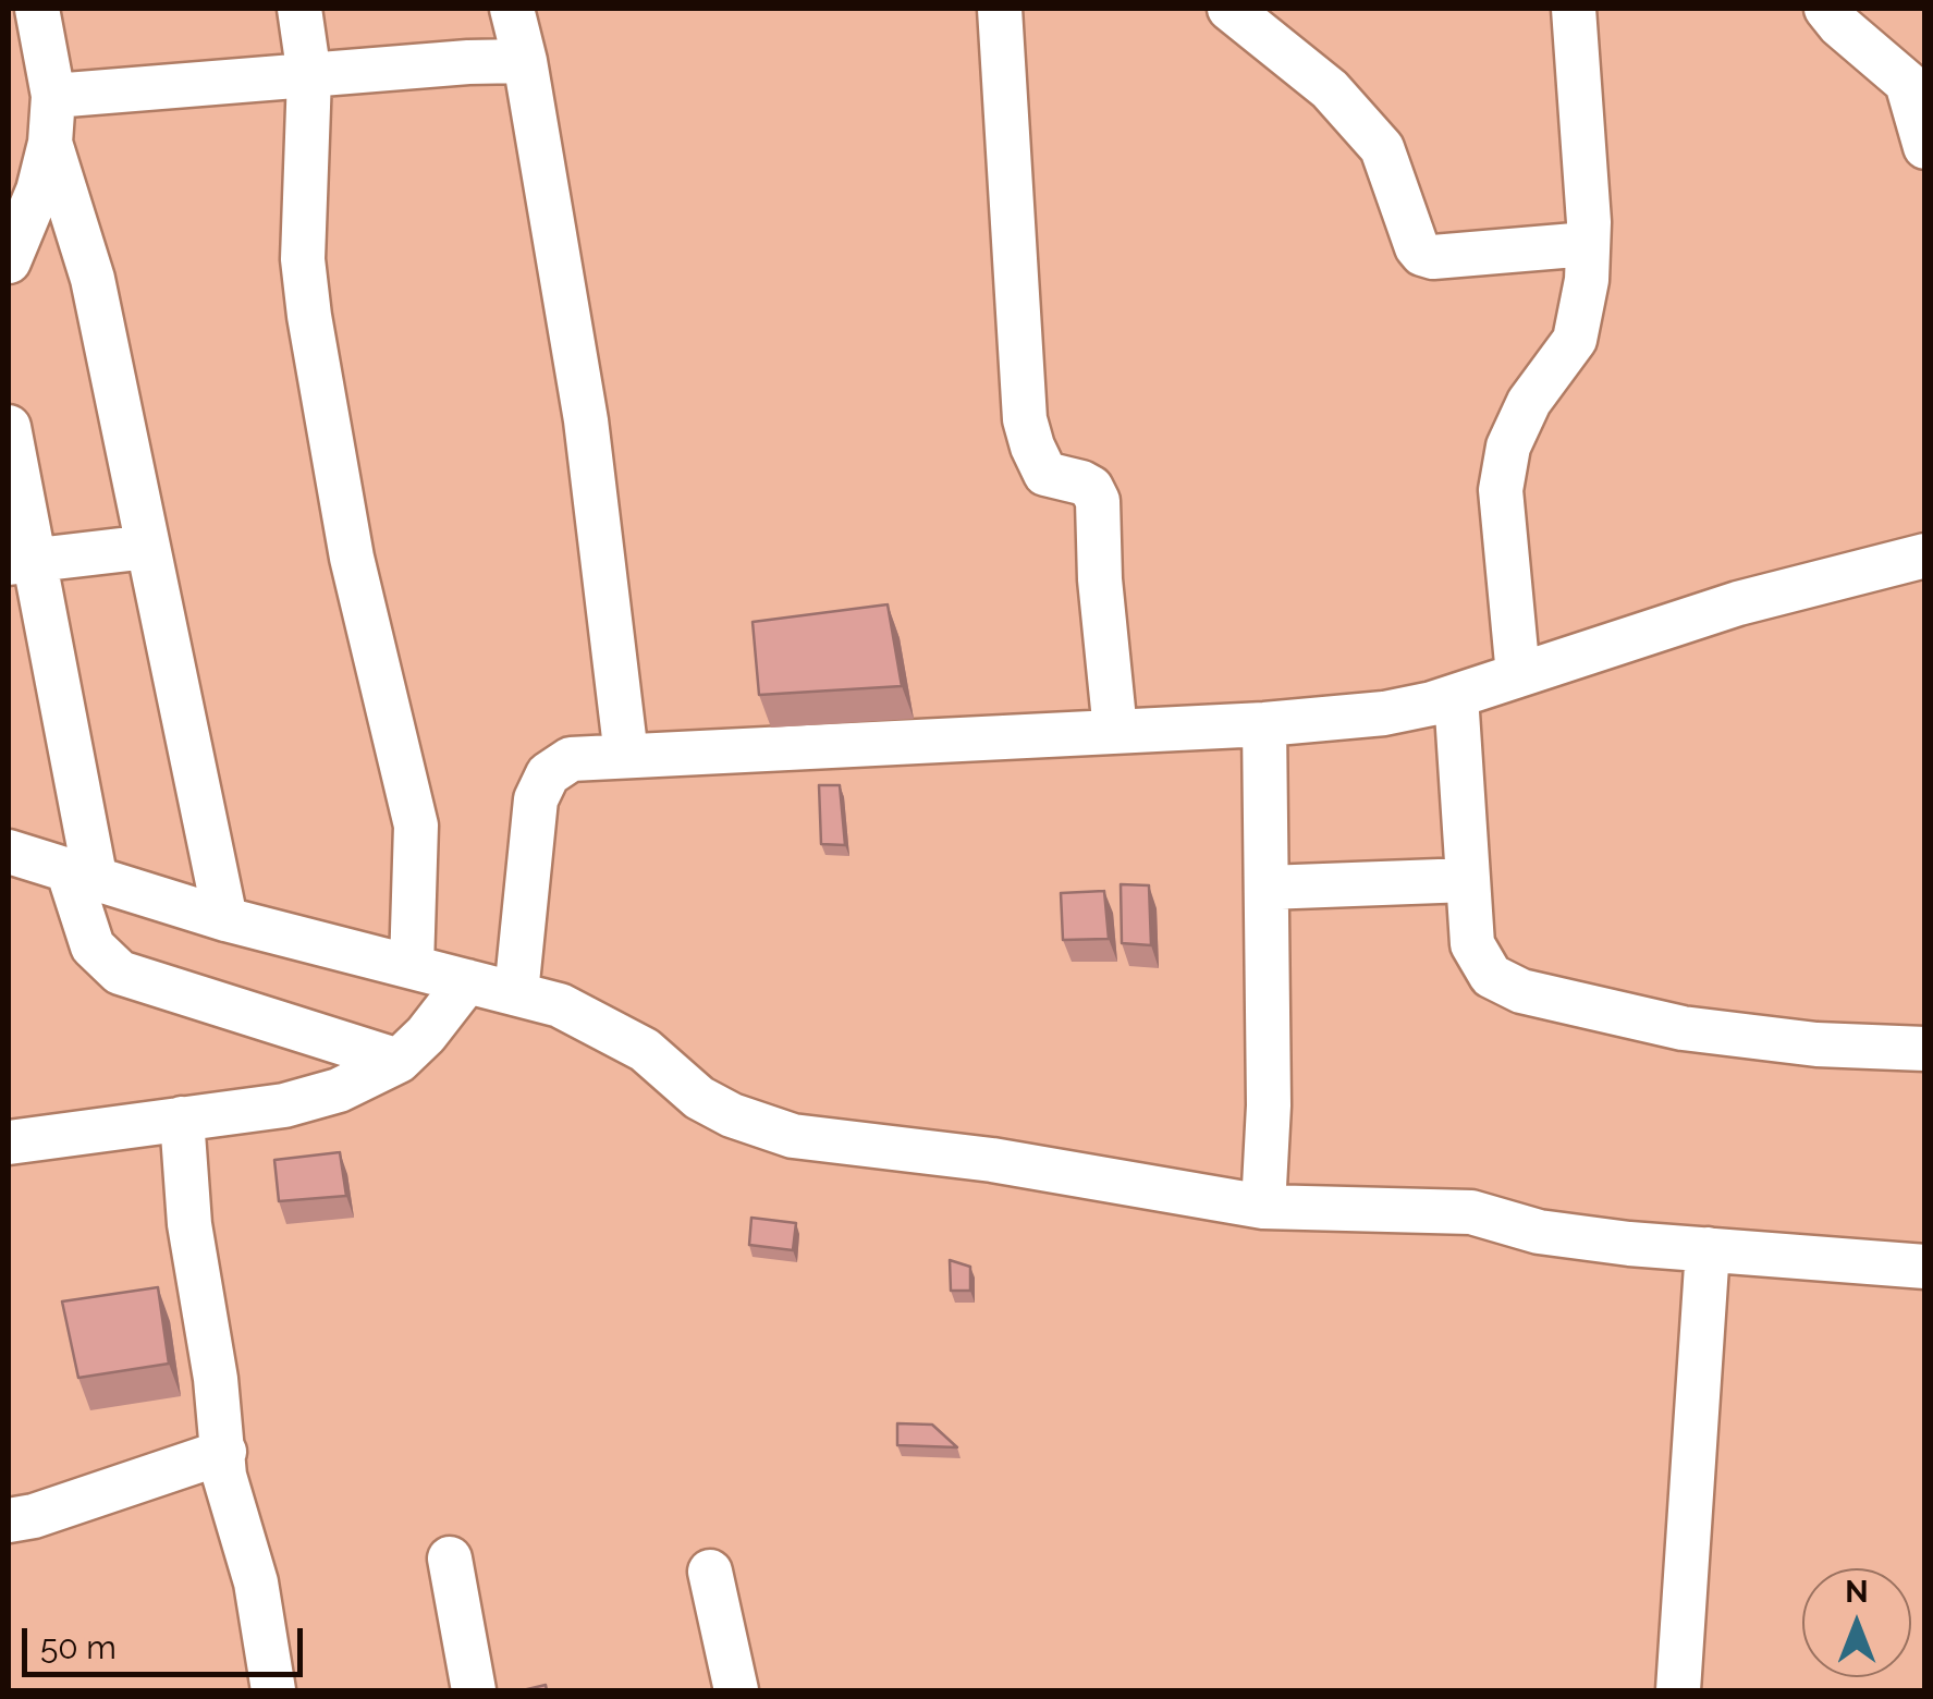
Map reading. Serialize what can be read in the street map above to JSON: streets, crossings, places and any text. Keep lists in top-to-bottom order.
{
  "scale_bar": "50 m",
  "north": "top"
}
